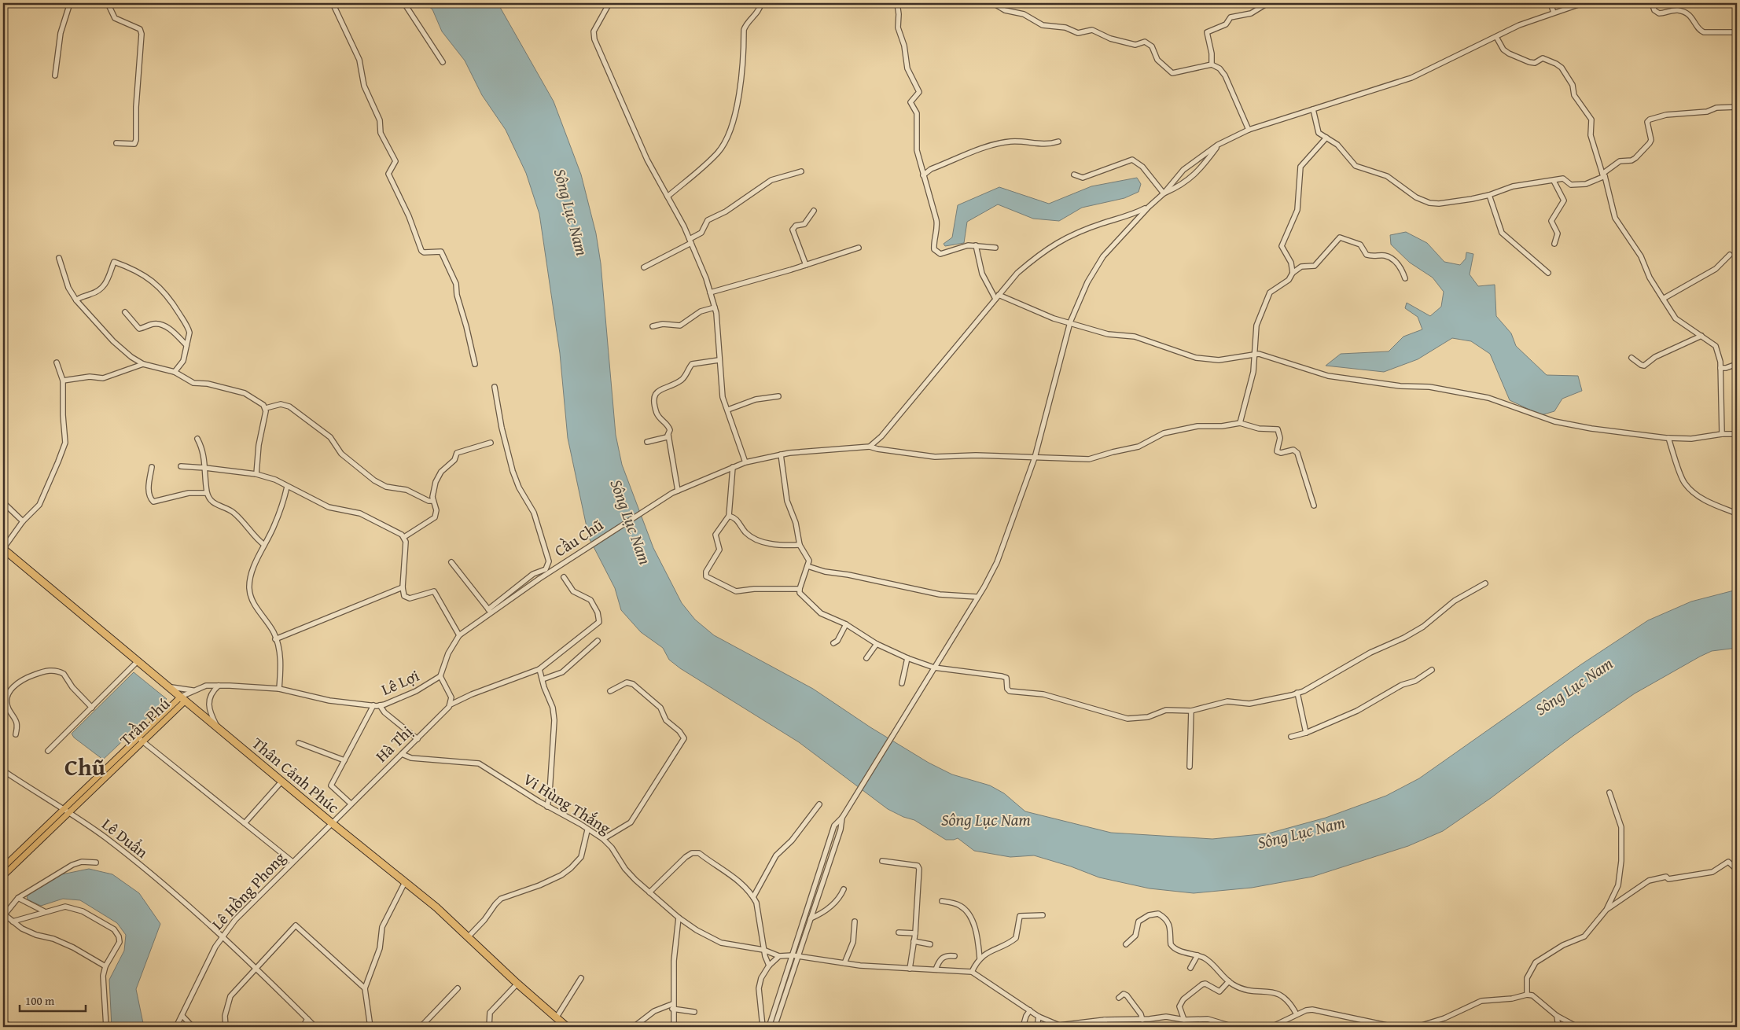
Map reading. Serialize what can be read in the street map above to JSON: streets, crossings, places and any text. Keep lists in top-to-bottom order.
{
  "streets": {
    "highway": ["Thân Cảnh Phúc"],
    "main road": ["Trần Phú"],
    "street": [
      "Cầu Chũ",
      "Lê Lợi",
      "Hà Thị",
      "Vi Hùng Thắng",
      "Lê Duẩn",
      "Lê Hồng Phong"
    ]
  },
  "crossings": [
    ["Cầu Chũ", "Lê Lợi"],
    ["Trần Phú", "Thân Cảnh Phúc"],
    ["Trần Phú", "Lê Duẩn"],
    ["Hà Thị", "Thân Cảnh Phúc"],
    ["Hà Thị", "Vi Hùng Thắng"],
    ["Hà Thị", "Lê Hồng Phong"],
    ["Thân Cảnh Phúc", "Lê Hồng Phong"],
    ["Lê Duẩn", "Lê Hồng Phong"]
  ],
  "districts": ["Chũ"],
  "water": ["Sông Lục Nam"],
  "scale_bar": "100 m"
}
